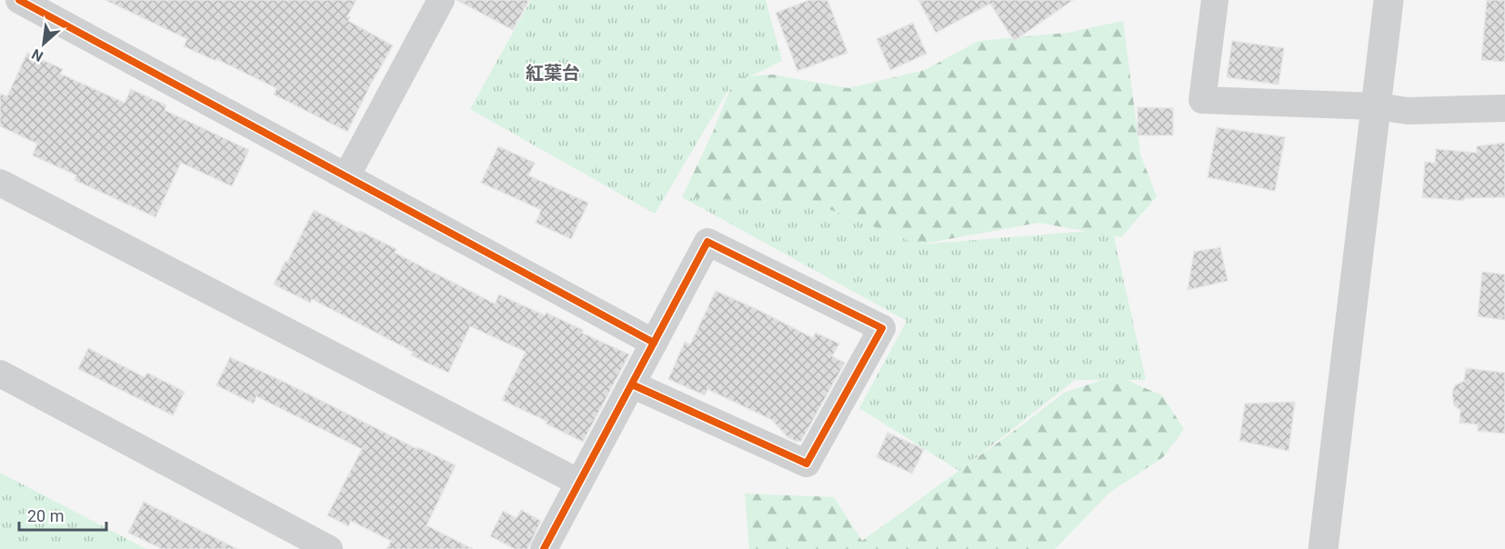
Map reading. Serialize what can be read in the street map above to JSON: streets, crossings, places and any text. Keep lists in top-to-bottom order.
{
  "districts": ["紅葉台"],
  "scale_bar": "20 m",
  "north": "bottom left"
}
